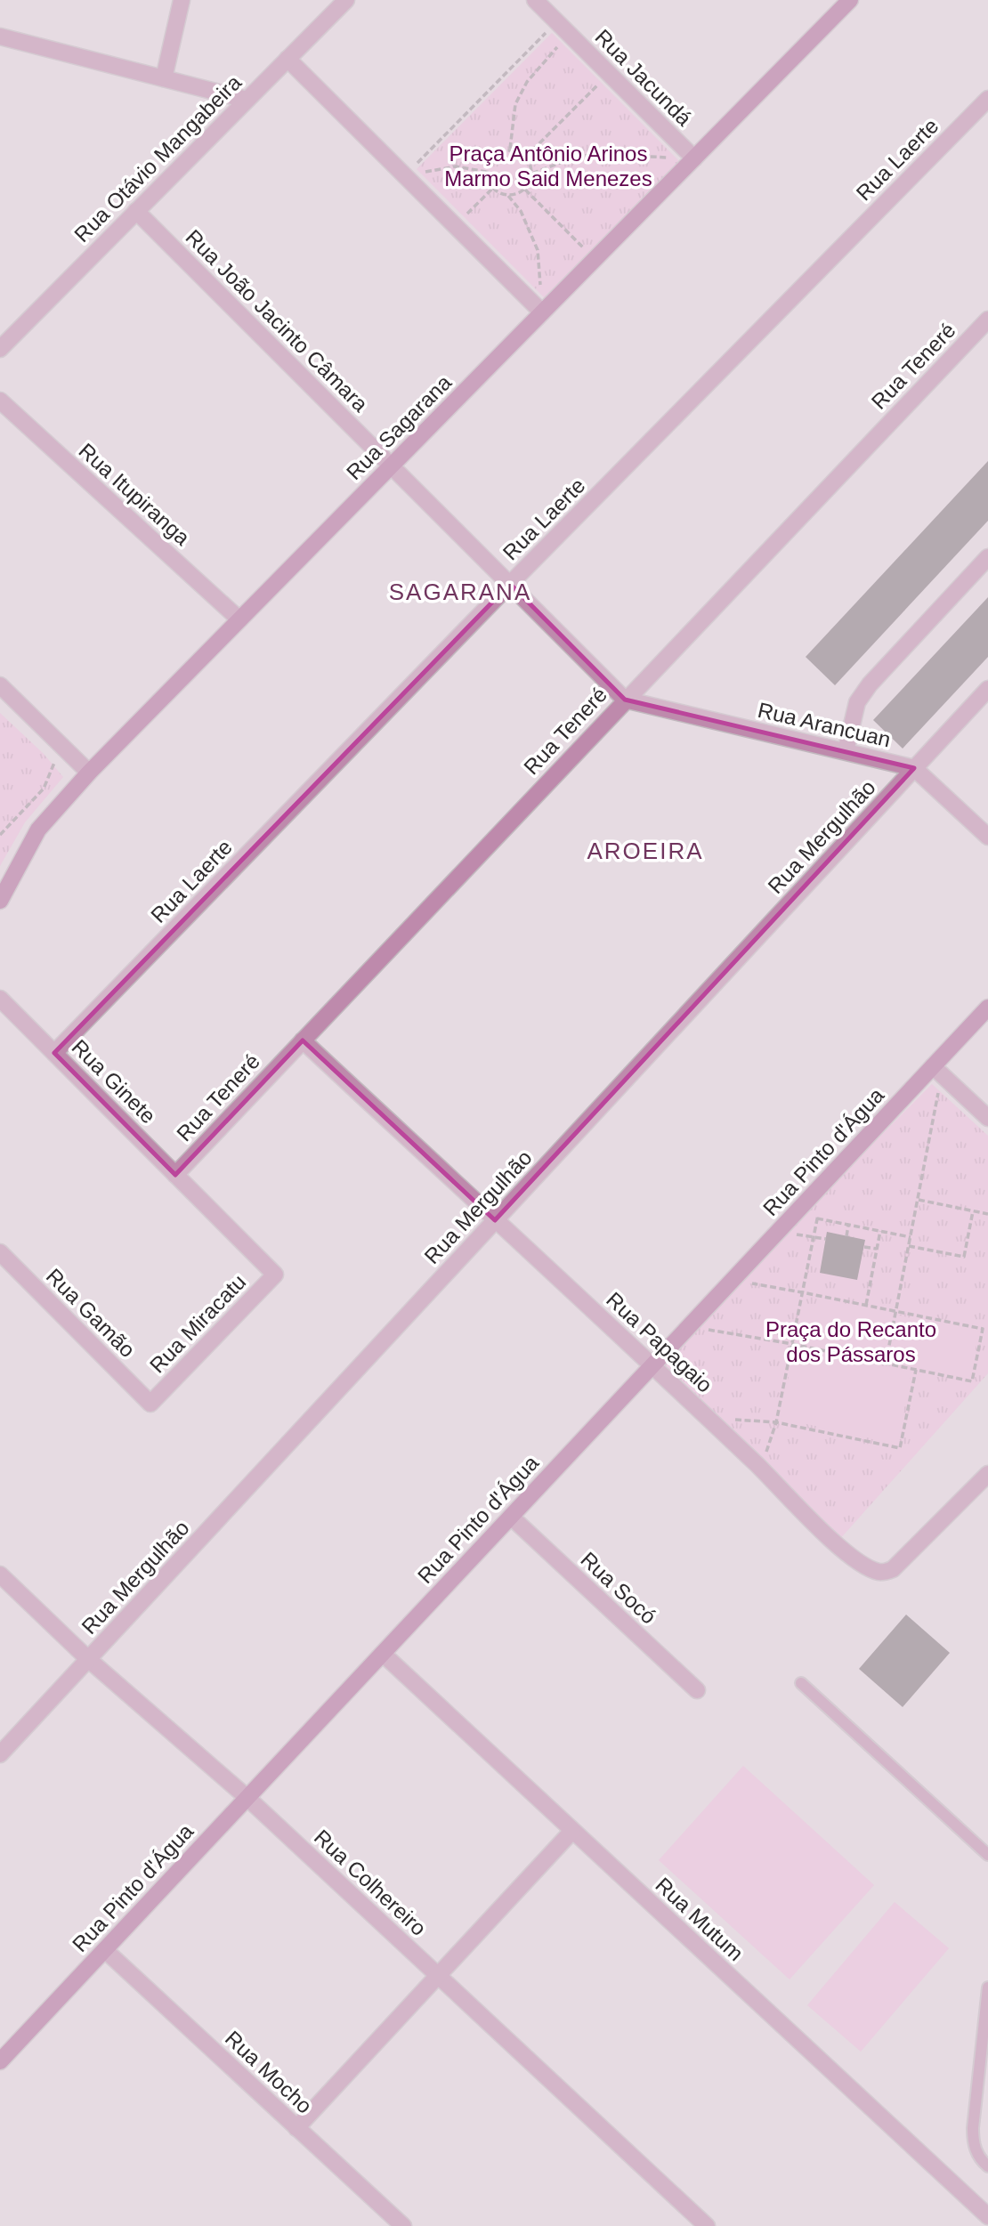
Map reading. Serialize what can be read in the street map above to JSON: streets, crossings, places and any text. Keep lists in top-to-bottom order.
{
  "streets": {
    "street": [
      "Rua Jacundá",
      "Rua Otávio Mangabeira",
      "Rua Laerte",
      "Rua João Jacinto Câmara",
      "Rua Teneré",
      "Rua Sagarana",
      "Rua Itupiranga",
      "Rua Arancuan",
      "Rua Mergulhão",
      "Rua Ginete",
      "Rua Pinto d'Água",
      "Rua Gamão",
      "Rua Miracatu",
      "Rua Papagaio",
      "Rua Socó",
      "Rua Colhereiro",
      "Rua Mutum",
      "Rua Mocho"
    ]
  },
  "crossings": [
    ["Rua Jacundá", "Rua Sagarana"],
    ["Rua Otávio Mangabeira", "Rua João Jacinto Câmara"],
    ["Rua Laerte", "Rua João Jacinto Câmara"],
    ["Rua Laerte", "Rua Ginete"],
    ["Rua João Jacinto Câmara", "Rua Teneré"],
    ["Rua João Jacinto Câmara", "Rua Sagarana"],
    ["Rua João Jacinto Câmara", "Rua Arancuan"],
    ["Rua Teneré", "Rua Arancuan"],
    ["Rua Teneré", "Rua Ginete"],
    ["Rua Teneré", "Rua Papagaio"],
    ["Rua Sagarana", "Rua Itupiranga"],
    ["Rua Arancuan", "Rua Mergulhão"],
    ["Rua Mergulhão", "Rua Papagaio"],
    ["Rua Mergulhão", "Rua Colhereiro"],
    ["Rua Ginete", "Rua Miracatu"],
    ["Rua Pinto d'Água", "Rua Papagaio"],
    ["Rua Pinto d'Água", "Rua Socó"],
    ["Rua Pinto d'Água", "Rua Colhereiro"],
    ["Rua Pinto d'Água", "Rua Mutum"],
    ["Rua Pinto d'Água", "Rua Mocho"],
    ["Rua Gamão", "Rua Miracatu"]
  ],
  "districts": ["SAGARANA", "AROEIRA"],
  "parks": ["Praça Antônio Arinos Marmo Said Menezes", "Praça do Recanto dos Pássaros"]
}
